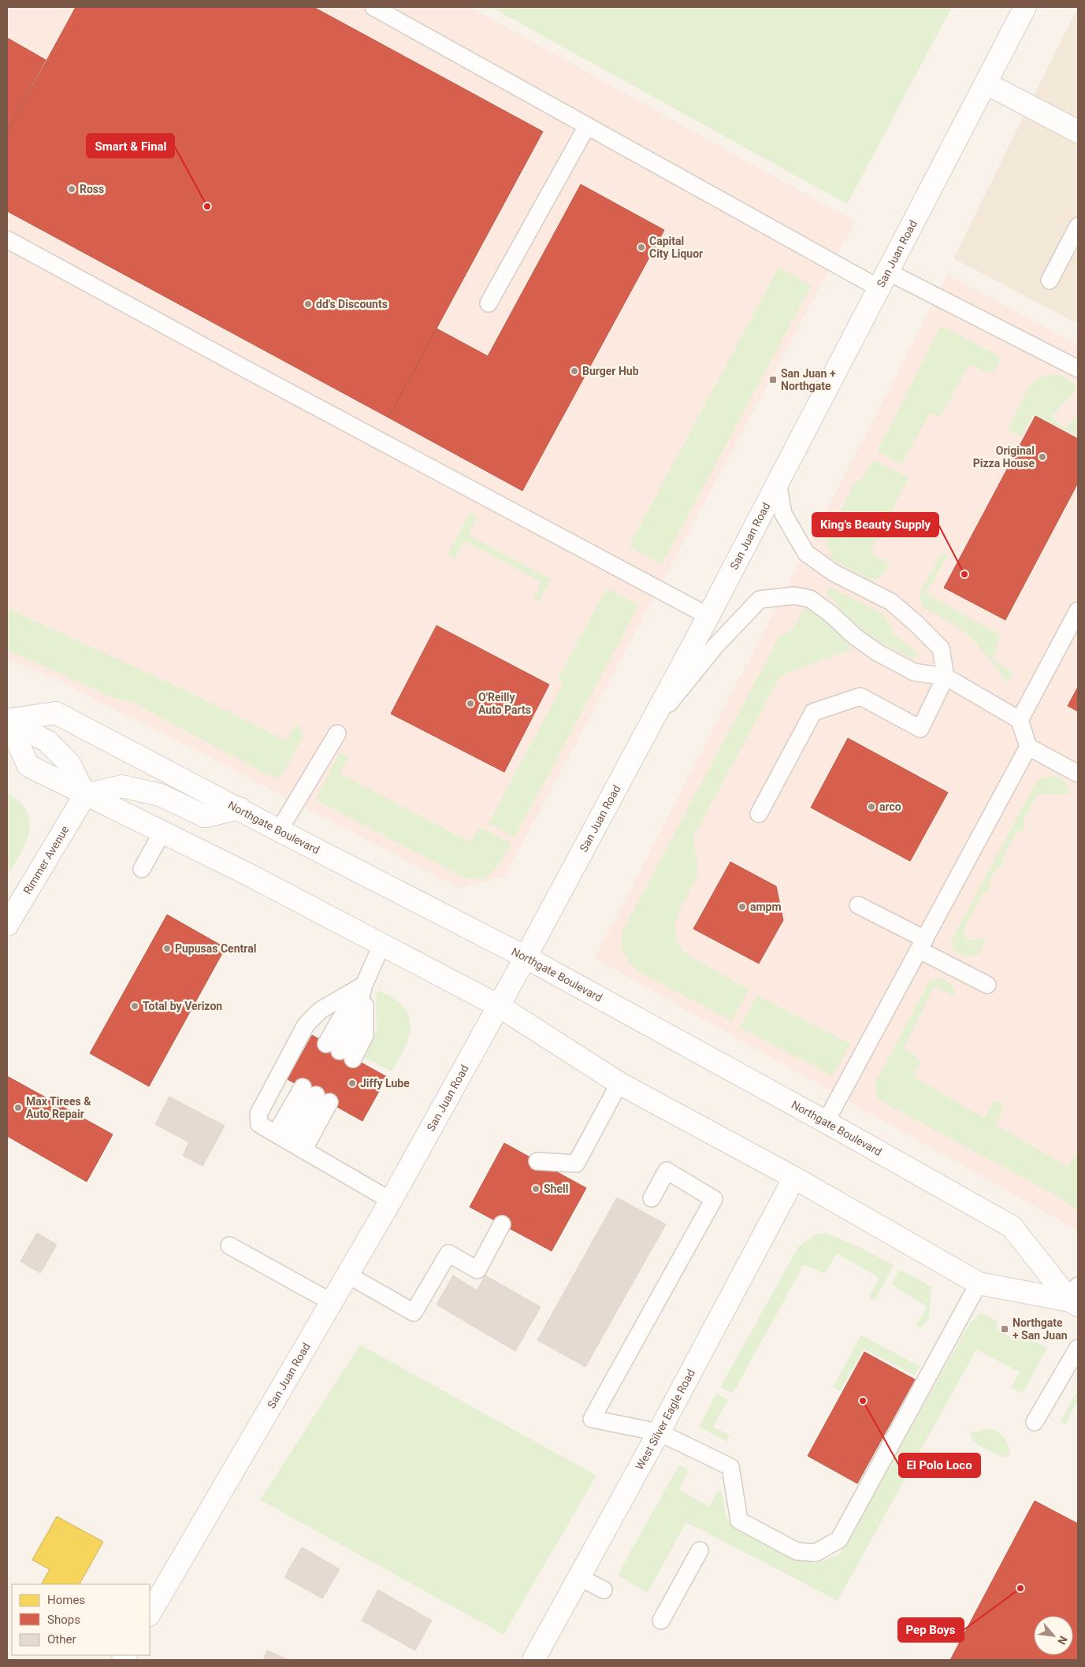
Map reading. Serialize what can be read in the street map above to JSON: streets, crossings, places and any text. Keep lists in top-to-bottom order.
{
  "streets": {
    "main road": [
      "San Juan Road",
      "Northgate Boulevard",
      "Rimmer Avenue",
      "West Silver Eagle Road"
    ]
  },
  "crossings": [
    ["San Juan Road", "Northgate Boulevard"],
    ["Northgate Boulevard", "Rimmer Avenue"],
    ["Northgate Boulevard", "West Silver Eagle Road"]
  ],
  "places": {
    "other": [
      "Ross",
      "Smart & Final",
      "Capital City Liquor",
      "dd's Discounts",
      "Burger Hub",
      "Original Pizza House",
      "King's Beauty Supply",
      "O'Reilly Auto Parts",
      "arco",
      "ampm",
      "Pupusas Central",
      "Total by Verizon",
      "Jiffy Lube",
      "Max Tirees & Auto Repair",
      "Shell",
      "El Polo Loco",
      "Pep Boys"
    ],
    "transit": ["San Juan + Northgate", "Northgate + San Juan"]
  },
  "legend": ["Homes", "Shops", "Other"],
  "north": "bottom right"
}
